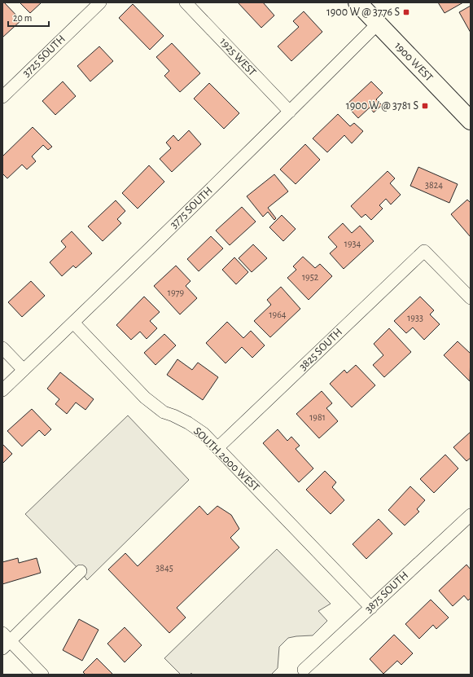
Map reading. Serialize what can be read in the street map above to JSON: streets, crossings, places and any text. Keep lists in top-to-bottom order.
{
  "streets": {
    "main road": ["1900 WEST"],
    "street": [
      "3725 SOUTH",
      "1925 WEST",
      "3775 SOUTH",
      "3825 SOUTH",
      "SOUTH 2000 WEST",
      "3875 SOUTH"
    ]
  },
  "crossings": [
    ["1925 WEST", "3775 SOUTH"],
    ["1900 WEST", "3775 SOUTH"],
    ["3775 SOUTH", "SOUTH 2000 WEST"],
    ["3825 SOUTH", "SOUTH 2000 WEST"],
    ["SOUTH 2000 WEST", "3875 SOUTH"]
  ],
  "places": {
    "transit": ["1900 W @ 3776 S", "1900 W @ 3781 S"]
  },
  "house_numbers": [
    "3824",
    "1934",
    "1952",
    "1979",
    "1964",
    "1933",
    "1981",
    "3845"
  ],
  "scale_bar": "20 m"
}
